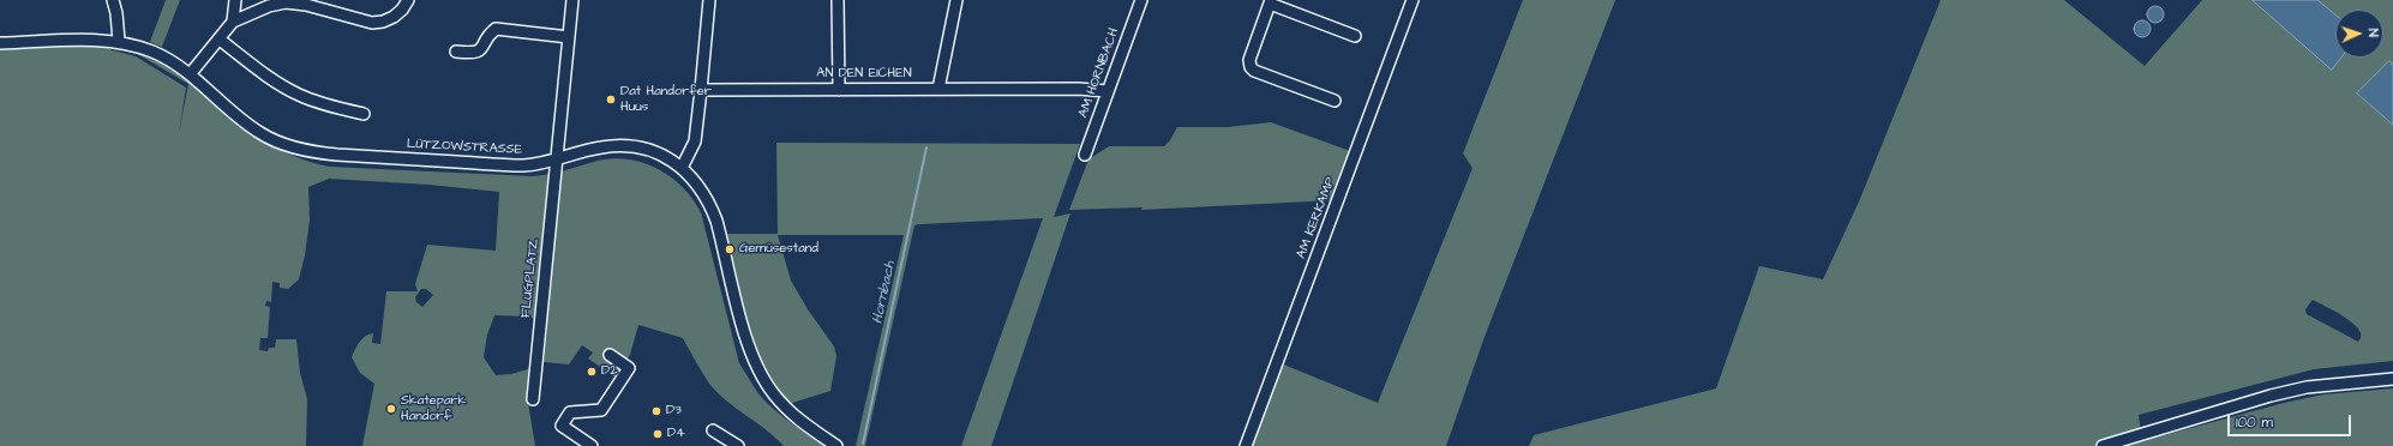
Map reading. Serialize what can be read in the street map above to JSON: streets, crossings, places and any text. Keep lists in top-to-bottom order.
{
  "streets": {
    "street": [
      "AM HORNBACH",
      "AN DEN EICHEN",
      "LÜTZOWSTRASSE",
      "AM KERKAMP",
      "FLUGPLATZ"
    ]
  },
  "crossings": [
    ["AM HORNBACH", "AN DEN EICHEN"],
    ["LÜTZOWSTRASSE", "FLUGPLATZ"]
  ],
  "water": ["Hornbach"],
  "places": [
    "Dat Handorfer Huus",
    "Gemüsestand",
    "D2",
    "Skatepark Handorf",
    "D3",
    "D4"
  ],
  "scale_bar": "100 m",
  "north": "right"
}
